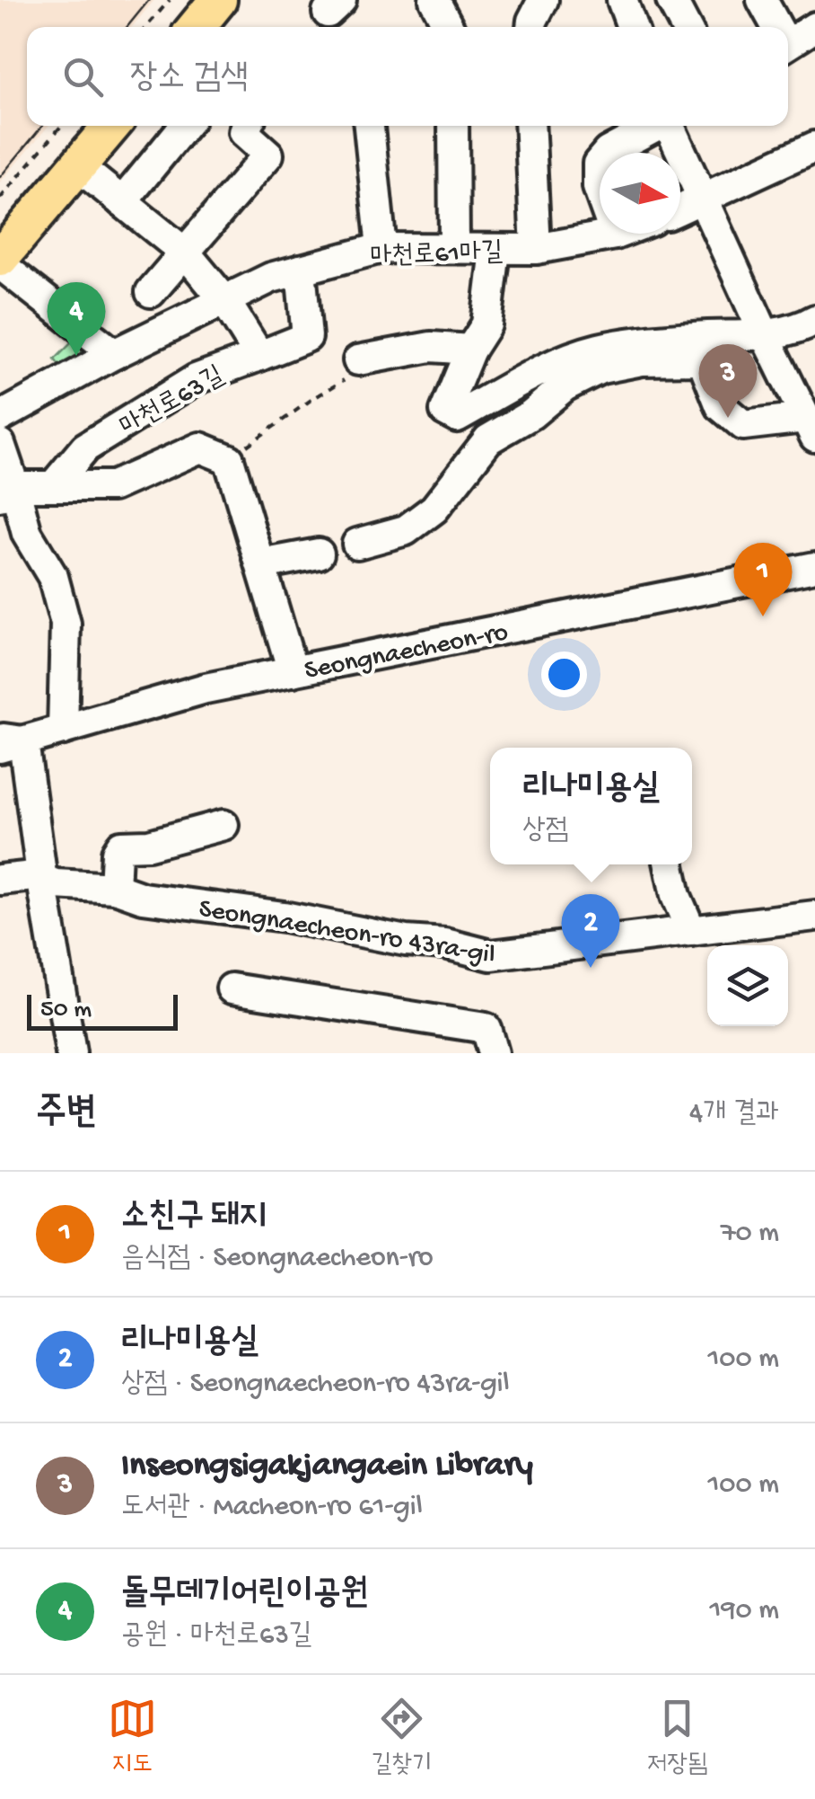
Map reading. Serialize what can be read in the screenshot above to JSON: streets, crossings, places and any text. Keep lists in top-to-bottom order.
{
  "streets": {
    "street": [
      "마천로61마길",
      "마천로63길",
      "Seongnaecheon-ro",
      "Seongnaecheon-ro 43ra-gil"
    ]
  },
  "crossings": [
    ["마천로61마길", "마천로63길"]
  ],
  "scale_bar": "50 m",
  "north": "right",
  "page": {
    "search": "장소 검색",
    "pins": [
      "4",
      "3",
      "1",
      "2"
    ],
    "popup": ["리나미용실", "상점"],
    "scale": "50 m",
    "heading": ["주변", "4개 결과"],
    "list": [
      {
        "mark": "1",
        "name": "소친구 돼지",
        "note": "음식점 · Seongnaecheon-ro",
        "value": "70 m"
      },
      {
        "mark": "2",
        "name": "리나미용실",
        "note": "상점 · Seongnaecheon-ro 43ra-gil",
        "value": "100 m"
      },
      {
        "mark": "3",
        "name": "Inseongsigakjangaein Library",
        "note": "도서관 · Macheon-ro 61-gil",
        "value": "100 m"
      },
      {
        "mark": "4",
        "name": "돌무데기어린이공원",
        "note": "공원 · 마천로63길",
        "value": "190 m"
      }
    ],
    "nav": ["지도", "길찾기", "저장됨"]
  }
}
